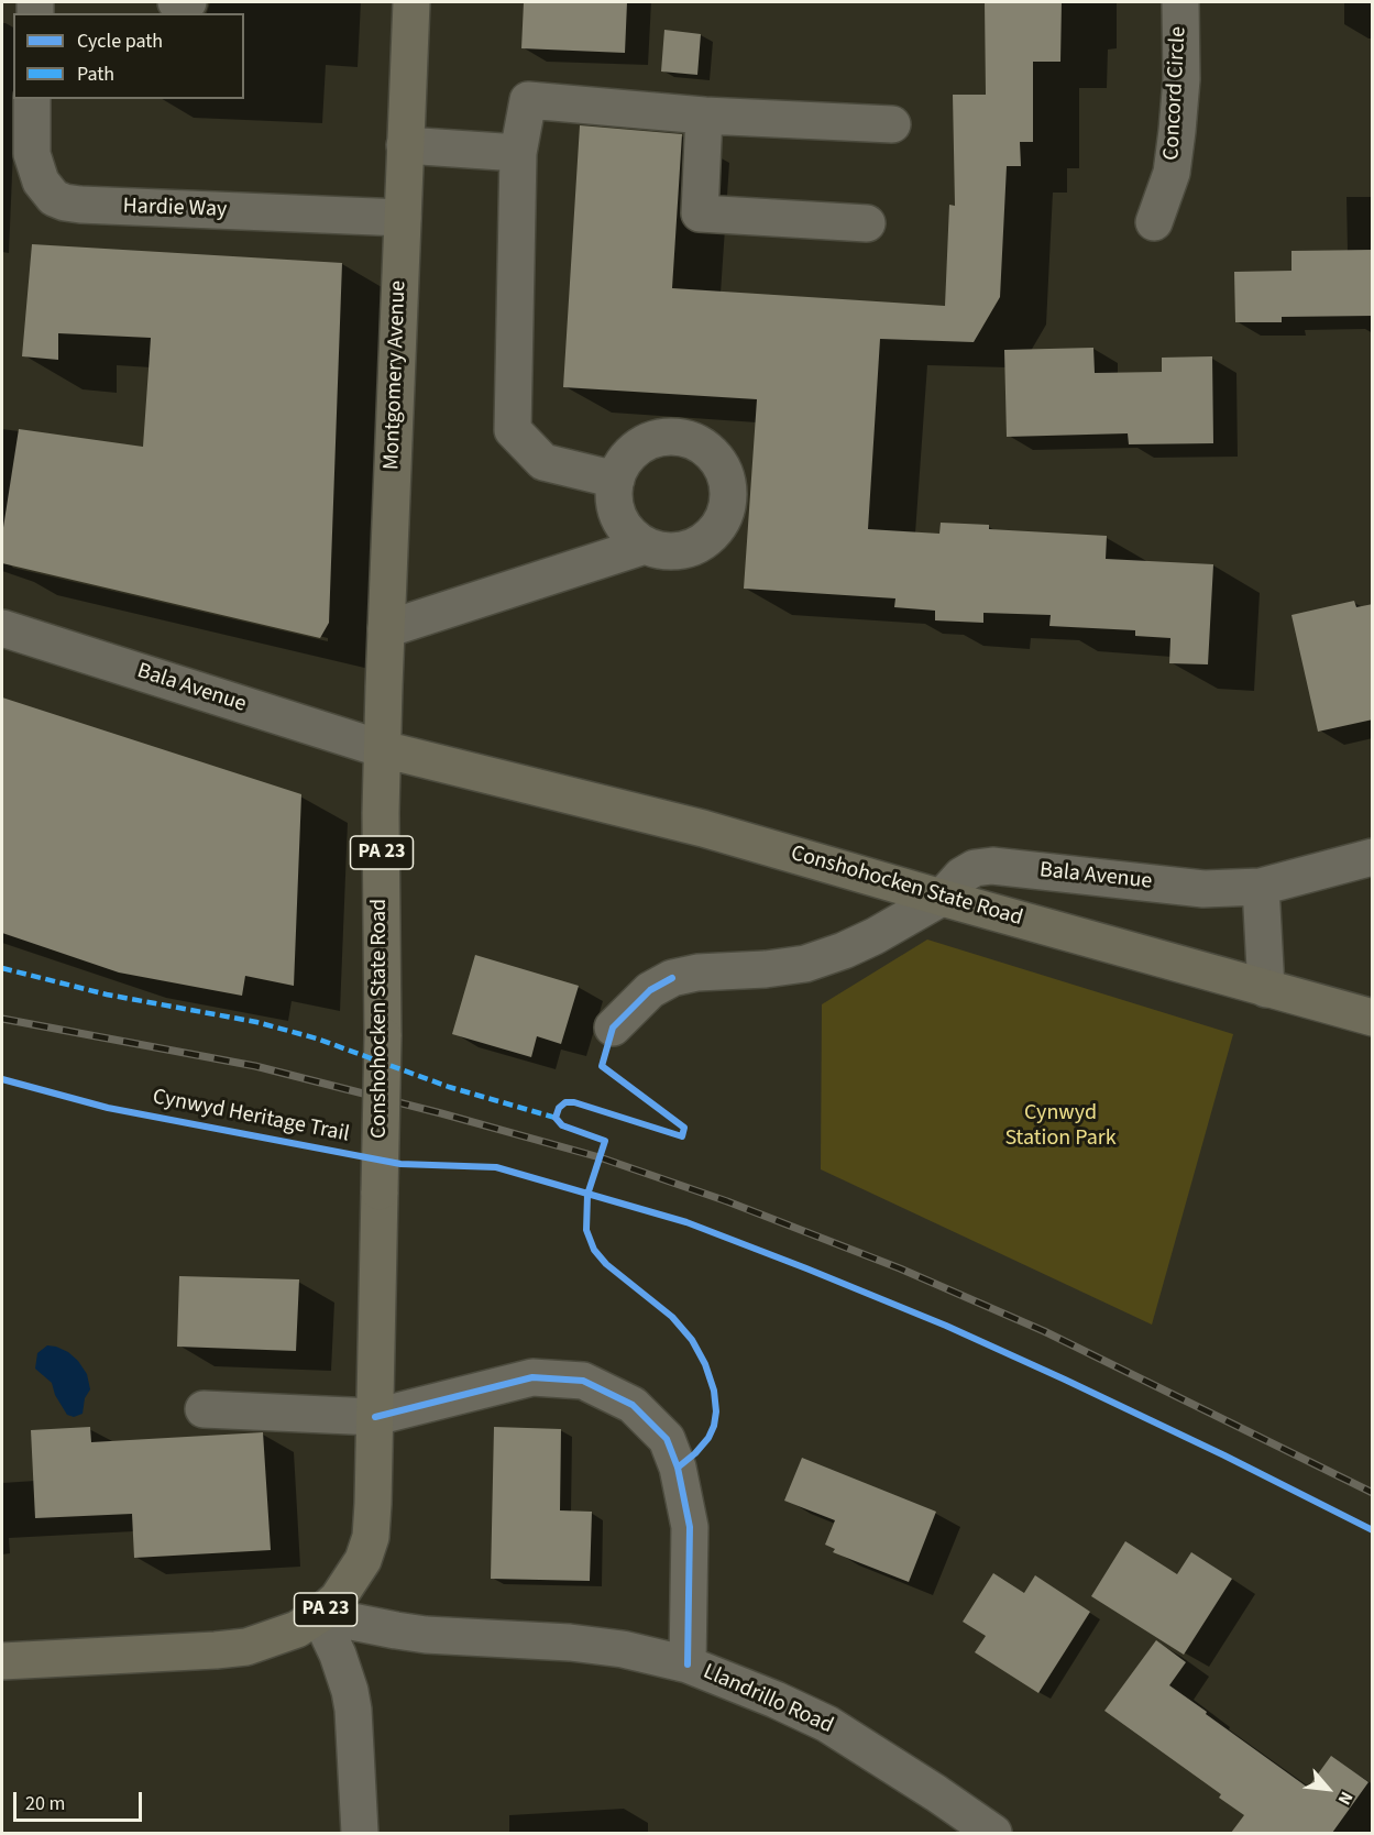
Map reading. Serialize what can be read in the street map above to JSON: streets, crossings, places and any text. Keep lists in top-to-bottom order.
{
  "streets": {
    "main road": ["Montgomery Avenue", "PA 23", "Conshohocken State Road"],
    "street": [
      "Concord Circle",
      "Hardie Way",
      "Bala Avenue",
      "Llandrillo Road"
    ],
    "cycle path": ["Cynwyd Heritage Trail"]
  },
  "crossings": [
    ["Hardie Way", "Montgomery Avenue"],
    ["Montgomery Avenue", "Bala Avenue"],
    ["Montgomery Avenue", "Conshohocken State Road"],
    ["Bala Avenue", "Conshohocken State Road"],
    ["Conshohocken State Road", "Llandrillo Road"]
  ],
  "parks": ["Cynwyd Station Park"],
  "legend": ["Cycle path", "Path"],
  "scale_bar": "20 m",
  "north": "bottom right"
}
